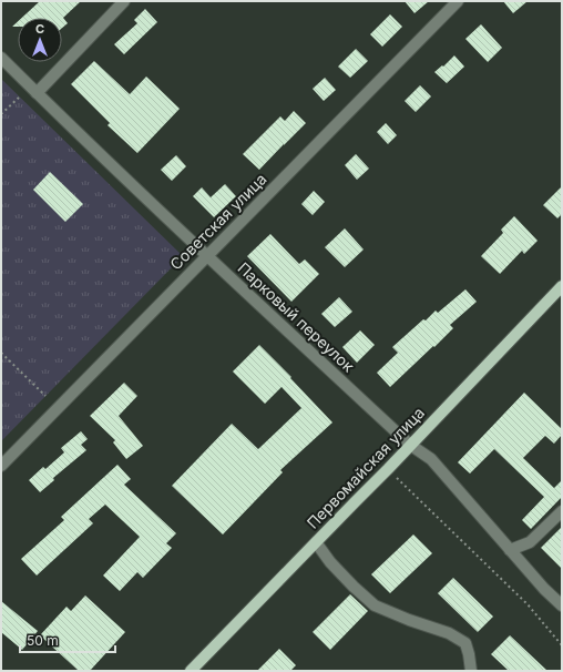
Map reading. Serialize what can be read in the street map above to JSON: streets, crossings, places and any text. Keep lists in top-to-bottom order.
{
  "streets": {
    "main road": ["Первомайская улица"],
    "street": ["Советская улица", "Парковый переулок"]
  },
  "crossings": [
    ["Советская улица", "Парковый переулок"],
    ["Парковый переулок", "Первомайская улица"]
  ],
  "scale_bar": "50 m",
  "north": "top"
}
